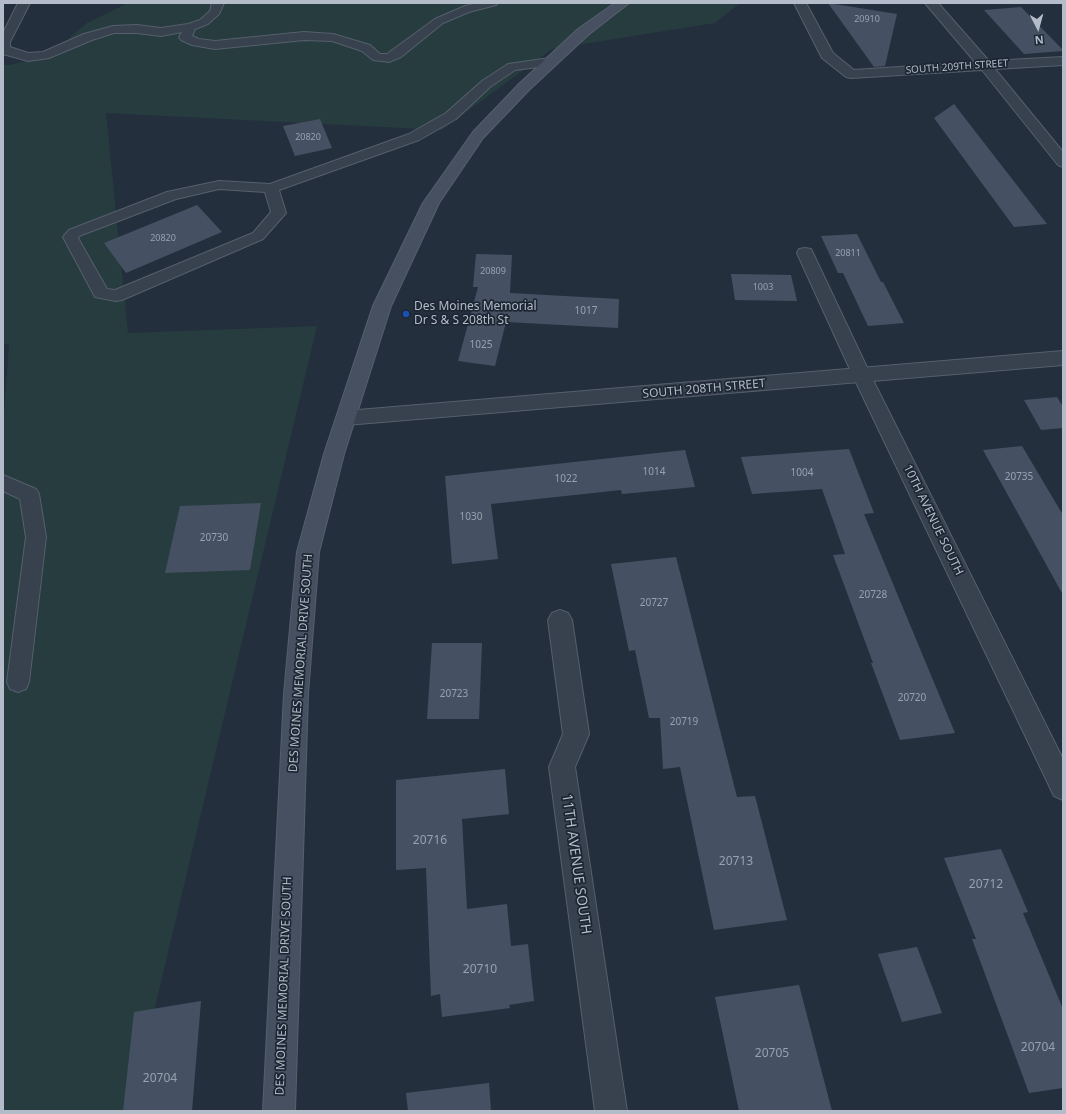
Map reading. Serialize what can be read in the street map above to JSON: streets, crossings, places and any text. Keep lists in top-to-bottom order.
{
  "streets": {
    "main road": ["DES MOINES MEMORIAL DRIVE SOUTH"],
    "street": [
      "SOUTH 209TH STREET",
      "SOUTH 208TH STREET",
      "10TH AVENUE SOUTH",
      "11TH AVENUE SOUTH"
    ]
  },
  "crossings": [
    ["SOUTH 208TH STREET", "10TH AVENUE SOUTH"],
    ["SOUTH 208TH STREET", "DES MOINES MEMORIAL DRIVE SOUTH"]
  ],
  "places": ["Des Moines Memorial Dr S & S 208th St"],
  "house_numbers": [
    "20910",
    "20820",
    "20820",
    "20811",
    "20809",
    "1003",
    "1017",
    "1025",
    "1014",
    "1004",
    "20735",
    "1022",
    "1030",
    "20730",
    "20728",
    "20727",
    "20723",
    "20720",
    "20719",
    "20716",
    "20713",
    "20712",
    "20710",
    "20704",
    "20705",
    "20704"
  ],
  "north": "bottom"
}
